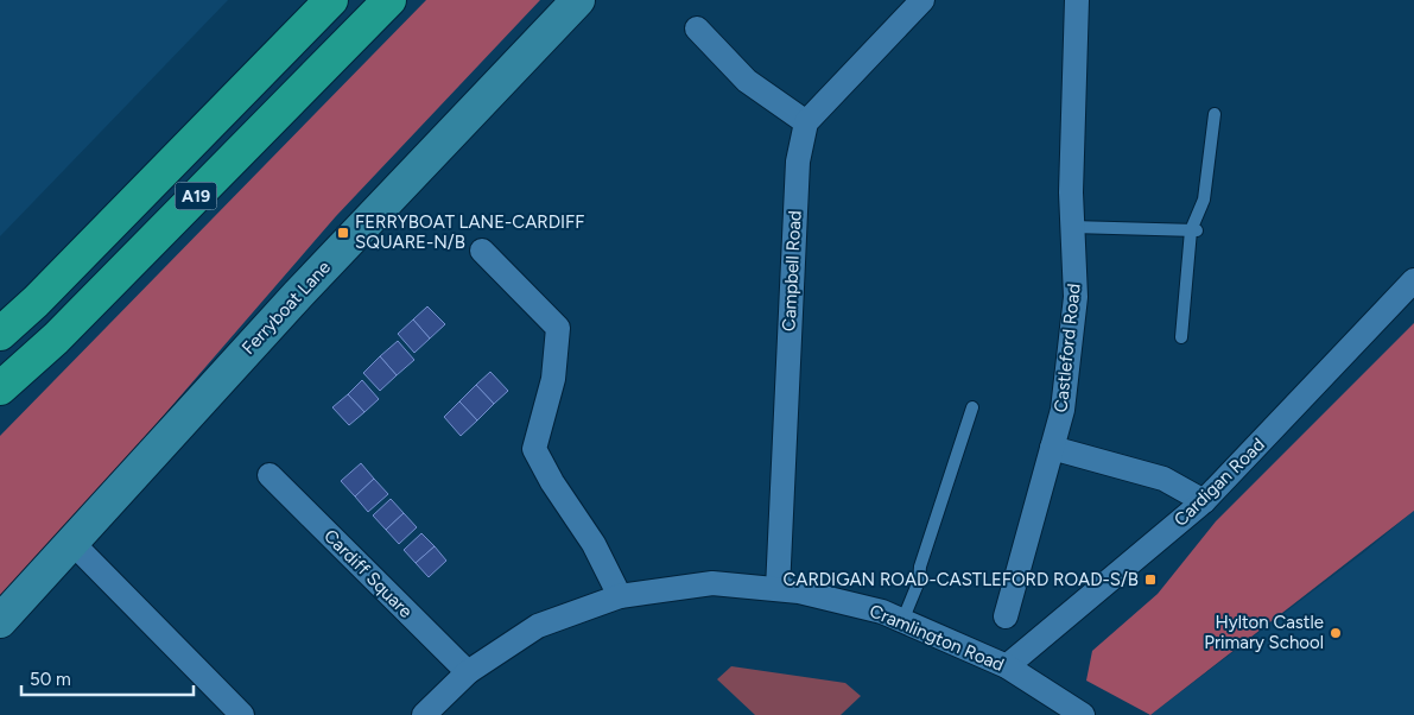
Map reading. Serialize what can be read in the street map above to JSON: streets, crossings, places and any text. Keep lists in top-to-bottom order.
{
  "streets": {
    "highway": ["A19"],
    "street": [
      "Campbell Road",
      "Ferryboat Lane",
      "Castleford Road",
      "Cardigan Road",
      "Cardiff Square",
      "Cramlington Road"
    ]
  },
  "crossings": [
    ["Campbell Road", "Cramlington Road"],
    ["Cardigan Road", "Cramlington Road"],
    ["Cardiff Square", "Cramlington Road"]
  ],
  "places": {
    "transit": ["FERRYBOAT LANE-CARDIFF SQUARE-N/B", "CARDIGAN ROAD-CASTLEFORD ROAD-S/B"],
    "other": ["Hylton Castle Primary School"]
  },
  "scale_bar": "50 m"
}
